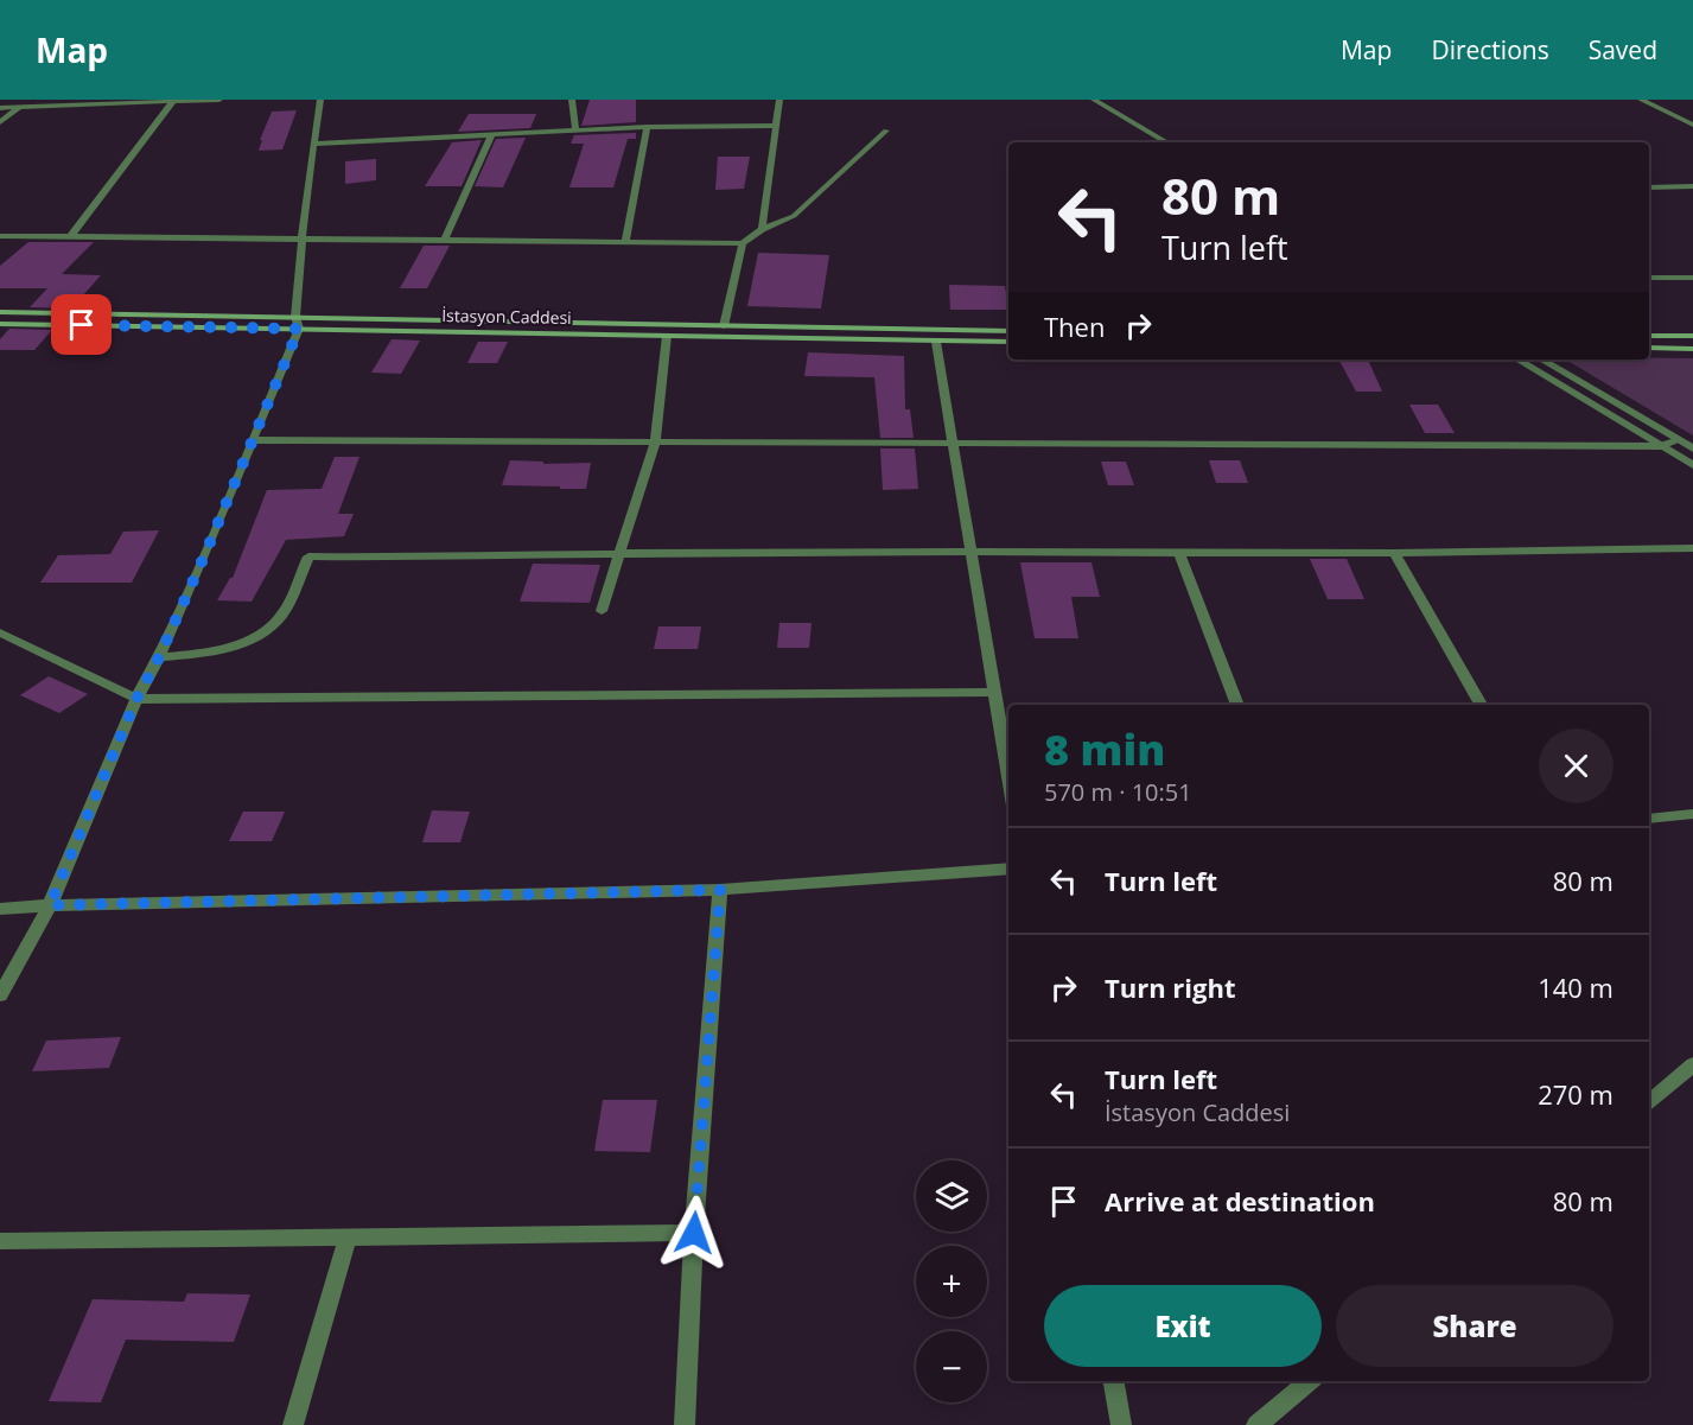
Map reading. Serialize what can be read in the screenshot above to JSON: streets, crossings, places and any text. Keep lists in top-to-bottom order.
{
  "streets": {
    "main road": ["İstasyon Caddesi"]
  },
  "page": {
    "header": "Map",
    "nav": ["Map", "Directions", "Saved"],
    "turn": ["80 m", "Turn left"],
    "then": "Then",
    "heading": ["8 min", "570 m · 10:51"],
    "list": [
      {
        "name": "Turn left",
        "value": "80 m"
      },
      {
        "name": "Turn right",
        "value": "140 m"
      },
      {
        "name": "Turn left",
        "note": "İstasyon Caddesi",
        "value": "270 m"
      },
      {
        "name": "Arrive at destination",
        "value": "80 m"
      }
    ],
    "map_buttons": ["+", "−"],
    "buttons": ["Exit", "Share"]
  }
}
